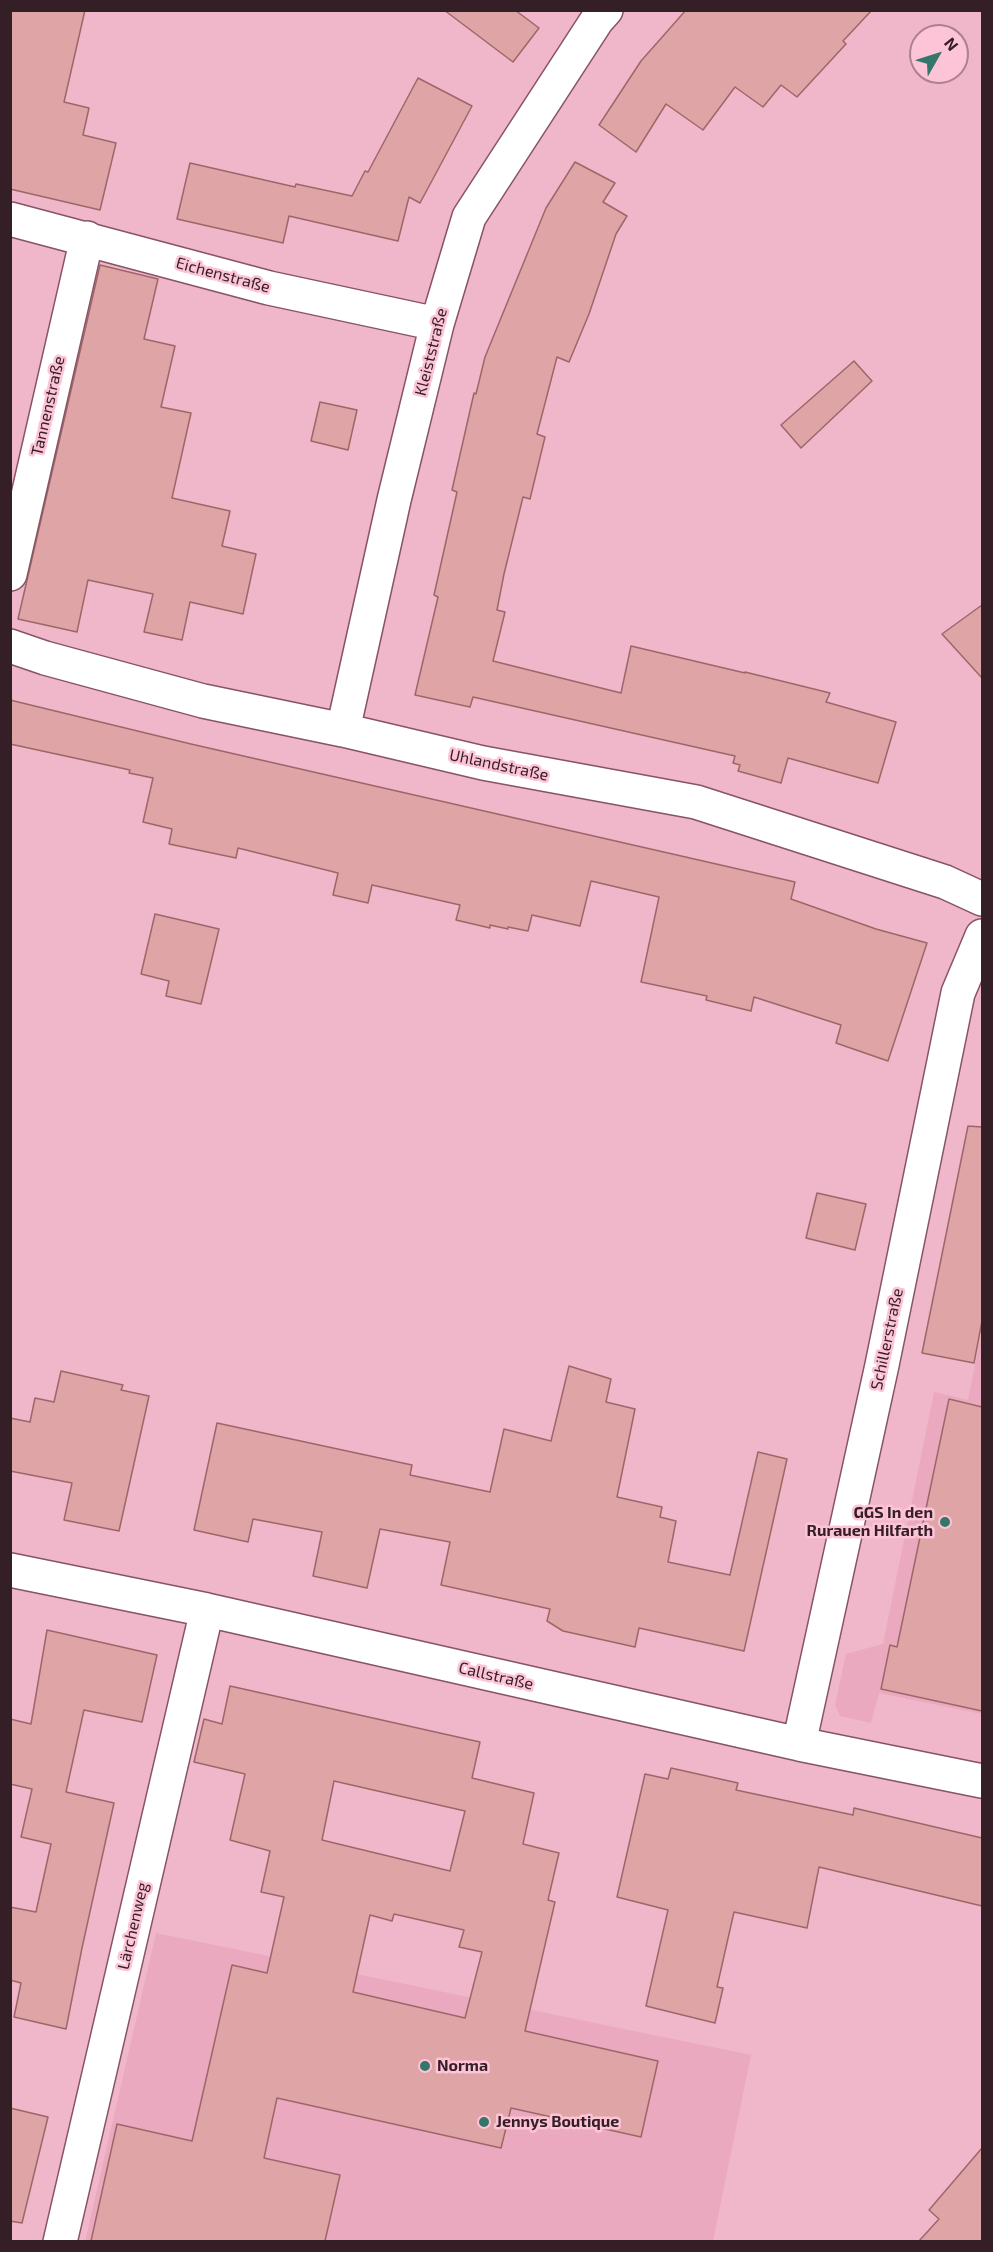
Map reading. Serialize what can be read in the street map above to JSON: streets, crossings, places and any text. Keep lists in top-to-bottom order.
{
  "streets": {
    "street": [
      "Eichenstraße",
      "Kleiststraße",
      "Tannenstraße",
      "Uhlandstraße",
      "Schillerstraße",
      "Callstraße",
      "Lärchenweg"
    ]
  },
  "crossings": [
    ["Eichenstraße", "Kleiststraße"],
    ["Eichenstraße", "Tannenstraße"],
    ["Kleiststraße", "Uhlandstraße"],
    ["Schillerstraße", "Callstraße"],
    ["Callstraße", "Lärchenweg"]
  ],
  "places": ["GGS In den Rurauen Hilfarth", "Norma", "Jennys Boutique"],
  "north": "top right"
}
